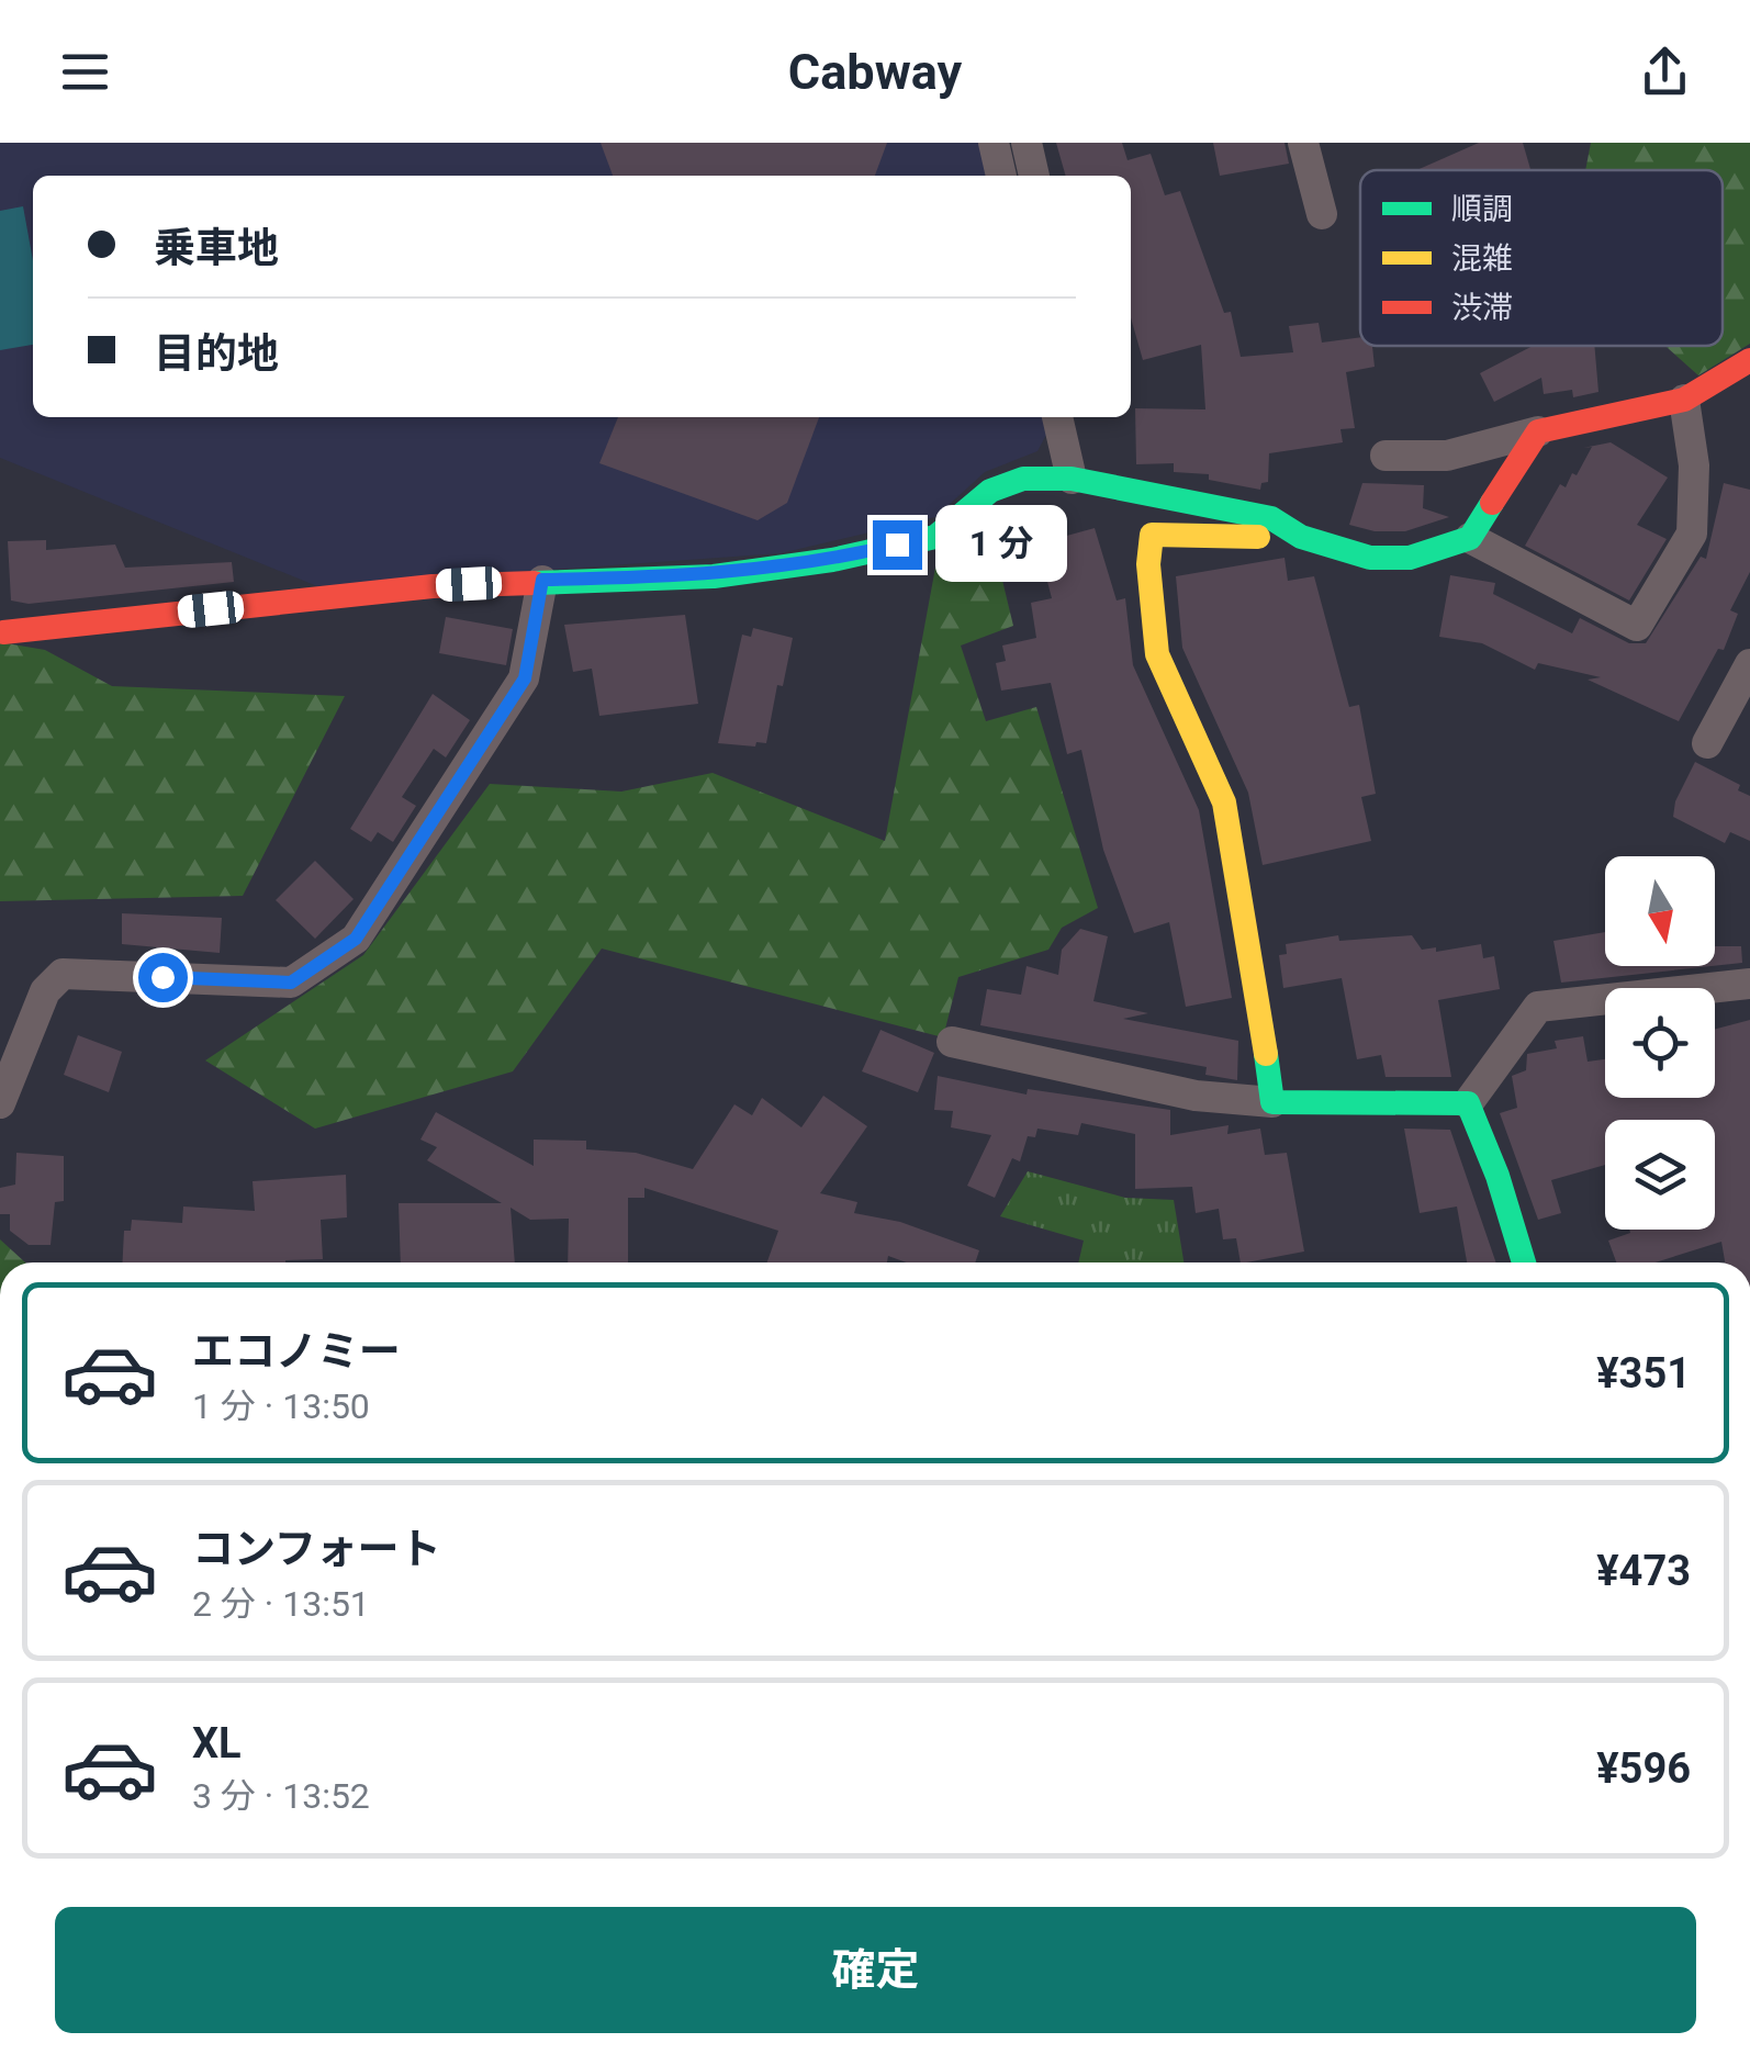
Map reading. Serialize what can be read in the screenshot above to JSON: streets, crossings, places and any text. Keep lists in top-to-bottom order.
{
  "legend": ["順調", "混雑", "渋滞"],
  "north": "bottom",
  "page": {
    "header": "Cabway",
    "banner": ["乗車地", "目的地"],
    "bubble": "1 分",
    "list": [
      {
        "name": "エコノミー",
        "note": "1 分 · 13:50",
        "value": "¥351"
      },
      {
        "name": "コンフォート",
        "note": "2 分 · 13:51",
        "value": "¥473"
      },
      {
        "name": "XL",
        "note": "3 分 · 13:52",
        "value": "¥596"
      }
    ],
    "buttons": "確定"
  }
}
